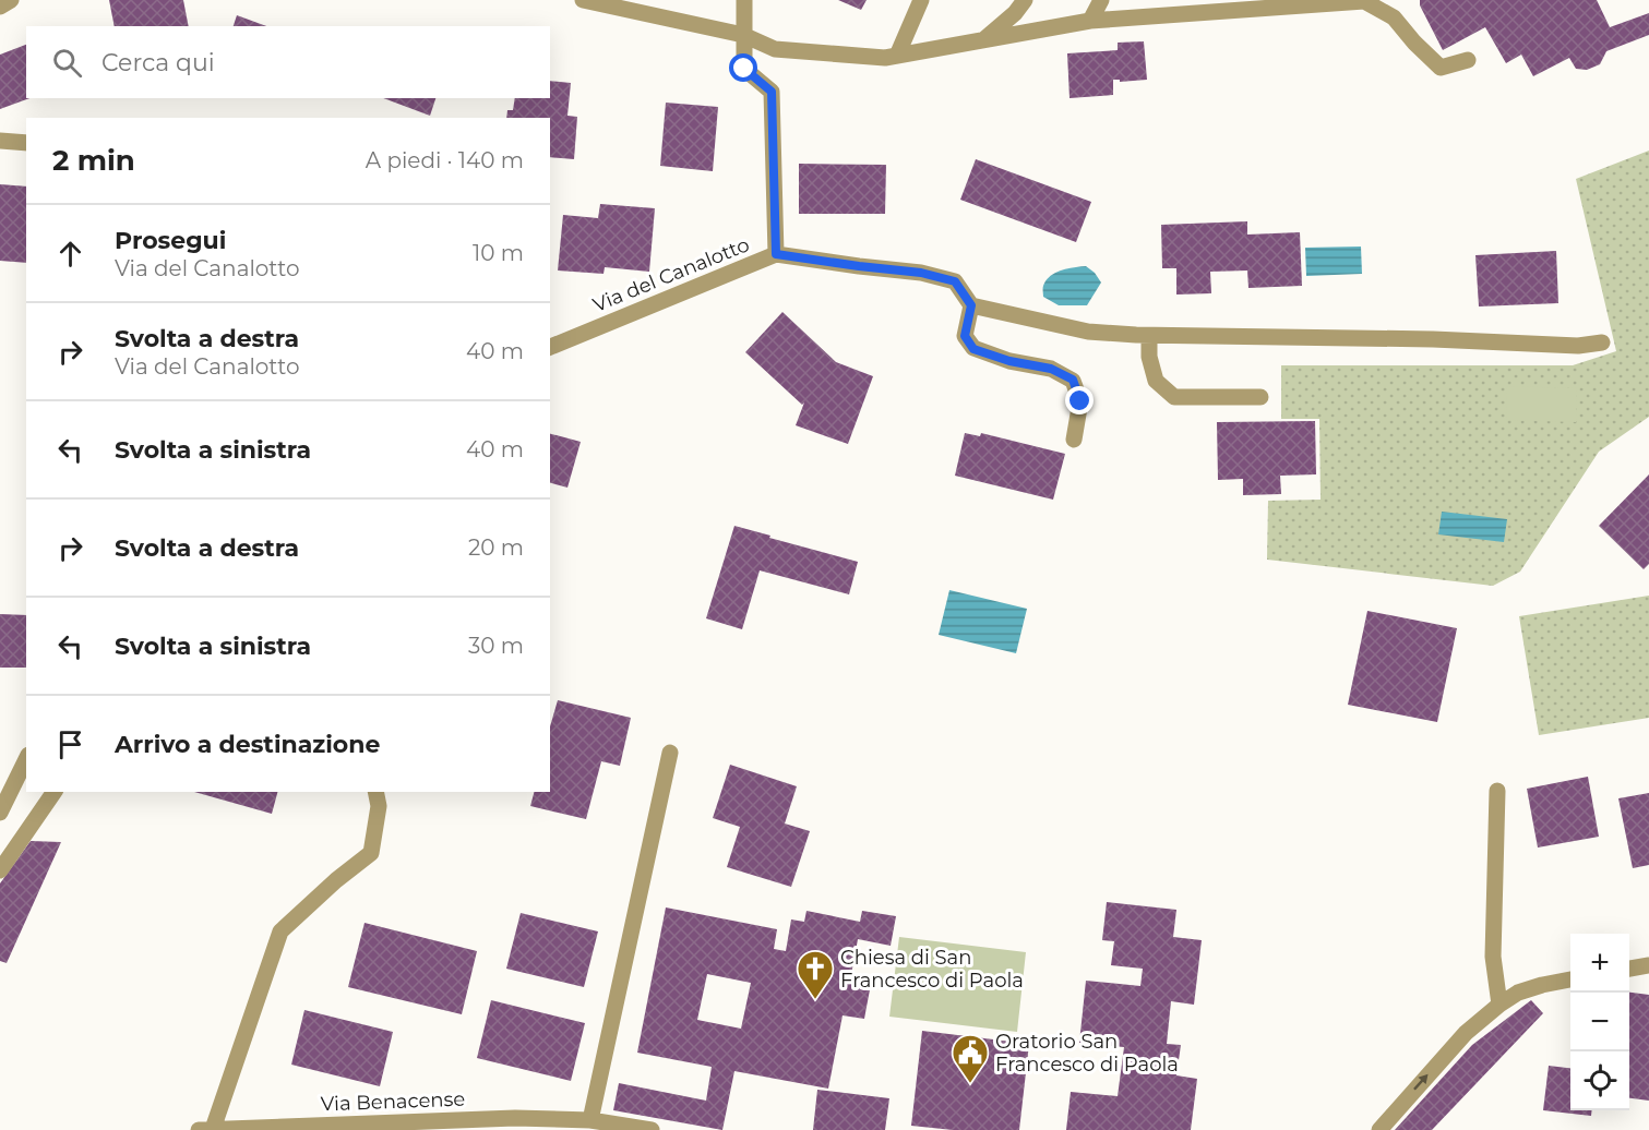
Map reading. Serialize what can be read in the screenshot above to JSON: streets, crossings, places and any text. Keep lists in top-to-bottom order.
{
  "streets": {
    "street": ["Via del Canalotto", "Via Benacense"]
  },
  "places": {
    "church": ["Chiesa di San Francesco di Paola"],
    "public building": ["Oratorio San Francesco di Paola"]
  },
  "page": {
    "search": "Cerca qui",
    "heading": ["2 min", "A piedi · 140 m"],
    "list": [
      ["Prosegui", "Via del Canalotto", "10 m"],
      ["Svolta a destra", "Via del Canalotto", "40 m"],
      ["Svolta a sinistra", "40 m"],
      ["Svolta a destra", "20 m"],
      ["Svolta a sinistra", "30 m"],
      "Arrivo a destinazione"
    ],
    "map_buttons": ["+", "−"]
  }
}
